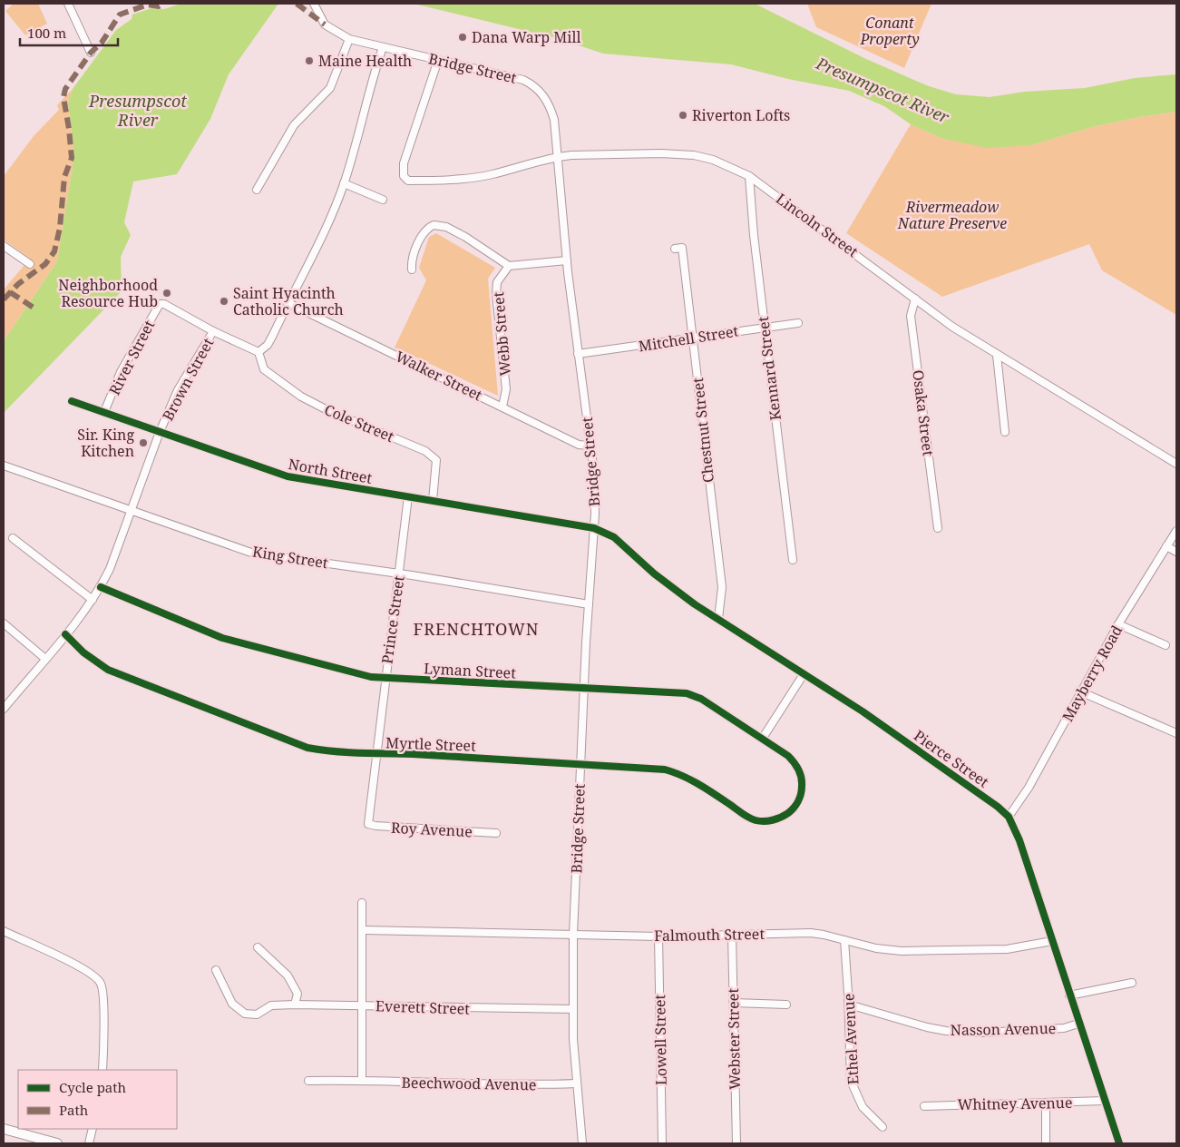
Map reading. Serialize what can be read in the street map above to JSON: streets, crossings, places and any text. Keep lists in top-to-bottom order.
{
  "streets": {
    "street": [
      "Bridge Street",
      "Lincoln Street",
      "Webb Street",
      "Mitchell Street",
      "River Street",
      "Kennard Street",
      "Walker Street",
      "Brown Street",
      "Osaka Street",
      "Cole Street",
      "Chestnut Street",
      "North Street",
      "King Street",
      "Prince Street",
      "Lyman Street",
      "Mayberry Road",
      "Myrtle Street",
      "Pierce Street",
      "Roy Avenue",
      "Falmouth Street",
      "Everett Street",
      "Nasson Avenue",
      "Webster Street",
      "Ethel Avenue",
      "Lowell Street",
      "Beechwood Avenue",
      "Whitney Avenue"
    ]
  },
  "crossings": [
    ["Bridge Street", "Lincoln Street"],
    ["Bridge Street", "Mitchell Street"],
    ["Bridge Street", "Walker Street"],
    ["Bridge Street", "North Street"],
    ["Bridge Street", "King Street"],
    ["Bridge Street", "Lyman Street"],
    ["Bridge Street", "Myrtle Street"],
    ["Bridge Street", "Pierce Street"],
    ["Bridge Street", "Falmouth Street"],
    ["Bridge Street", "Everett Street"],
    ["Bridge Street", "Beechwood Avenue"],
    ["Lincoln Street", "Kennard Street"],
    ["Lincoln Street", "Osaka Street"],
    ["Webb Street", "Walker Street"],
    ["Mitchell Street", "Kennard Street"],
    ["Mitchell Street", "Chestnut Street"],
    ["River Street", "Brown Street"],
    ["River Street", "North Street"],
    ["Brown Street", "Cole Street"],
    ["Brown Street", "North Street"],
    ["Brown Street", "King Street"],
    ["Brown Street", "Lyman Street"],
    ["Brown Street", "Myrtle Street"],
    ["Cole Street", "North Street"],
    ["Chestnut Street", "Pierce Street"],
    ["North Street", "Prince Street"],
    ["North Street", "Pierce Street"],
    ["King Street", "Prince Street"],
    ["Prince Street", "Lyman Street"],
    ["Prince Street", "Myrtle Street"],
    ["Prince Street", "Roy Avenue"],
    ["Lyman Street", "Myrtle Street"],
    ["Mayberry Road", "Pierce Street"],
    ["Pierce Street", "Falmouth Street"],
    ["Pierce Street", "Nasson Avenue"],
    ["Pierce Street", "Whitney Avenue"],
    ["Falmouth Street", "Webster Street"],
    ["Falmouth Street", "Ethel Avenue"],
    ["Falmouth Street", "Lowell Street"],
    ["Nasson Avenue", "Ethel Avenue"]
  ],
  "districts": ["FRENCHTOWN"],
  "water": ["Presumpscot River"],
  "parks": ["Conant Property", "Rivermeadow Nature Preserve"],
  "places": [
    "Dana Warp Mill",
    "Maine Health",
    "Riverton Lofts",
    "Neighborhood Resource Hub",
    "Saint Hyacinth Catholic Church",
    "Sir. King Kitchen"
  ],
  "legend": ["Cycle path", "Path"],
  "scale_bar": "100 m"
}
